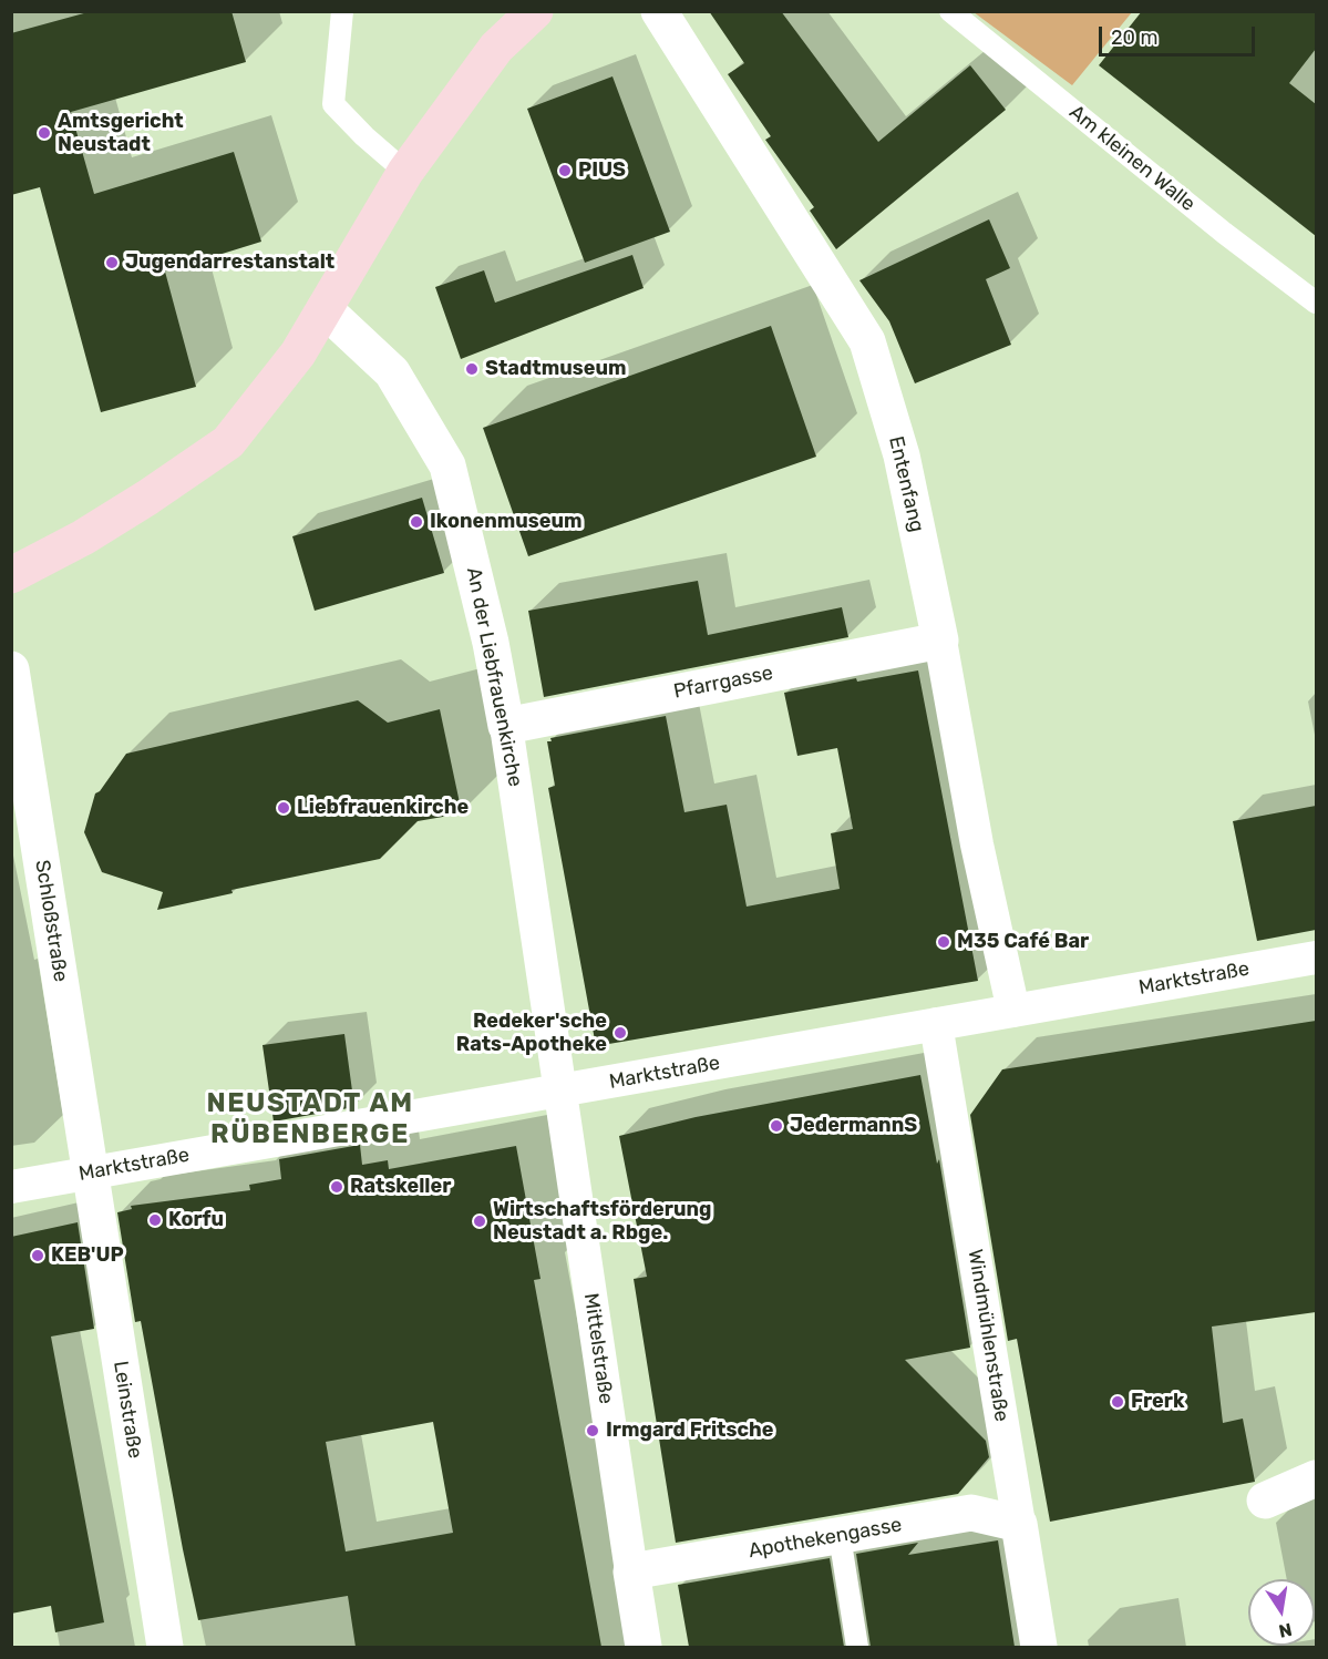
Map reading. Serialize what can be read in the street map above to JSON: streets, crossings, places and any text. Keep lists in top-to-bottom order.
{
  "streets": {
    "street": [
      "Entenfang",
      "An der Liebfrauenkirche",
      "Pfarrgasse",
      "Schloßstraße",
      "Marktstraße",
      "Windmühlenstraße",
      "Mittelstraße",
      "Leinstraße",
      "Apothekengasse"
    ],
    "lane": ["Am kleinen Walle"]
  },
  "crossings": [
    ["Entenfang", "Pfarrgasse"],
    ["Entenfang", "Marktstraße"],
    ["An der Liebfrauenkirche", "Pfarrgasse"],
    ["An der Liebfrauenkirche", "Marktstraße"],
    ["An der Liebfrauenkirche", "Mittelstraße"],
    ["Schloßstraße", "Marktstraße"],
    ["Schloßstraße", "Leinstraße"],
    ["Marktstraße", "Windmühlenstraße"],
    ["Marktstraße", "Mittelstraße"],
    ["Marktstraße", "Leinstraße"],
    ["Windmühlenstraße", "Apothekengasse"],
    ["Mittelstraße", "Apothekengasse"]
  ],
  "districts": ["NEUSTADT AM RÜBENBERGE"],
  "places": [
    "Amtsgericht Neustadt",
    "PIUS",
    "Jugendarrestanstalt",
    "Stadtmuseum",
    "Ikonenmuseum",
    "Liebfrauenkirche",
    "M35 Café Bar",
    "Redeker'sche Rats-Apotheke",
    "JedermannS",
    "Ratskeller",
    "Korfu",
    "Wirtschaftsförderung Neustadt a. Rbge.",
    "KEB'UP",
    "Frerk",
    "Irmgard Fritsche"
  ],
  "scale_bar": "20 m",
  "north": "bottom"
}
